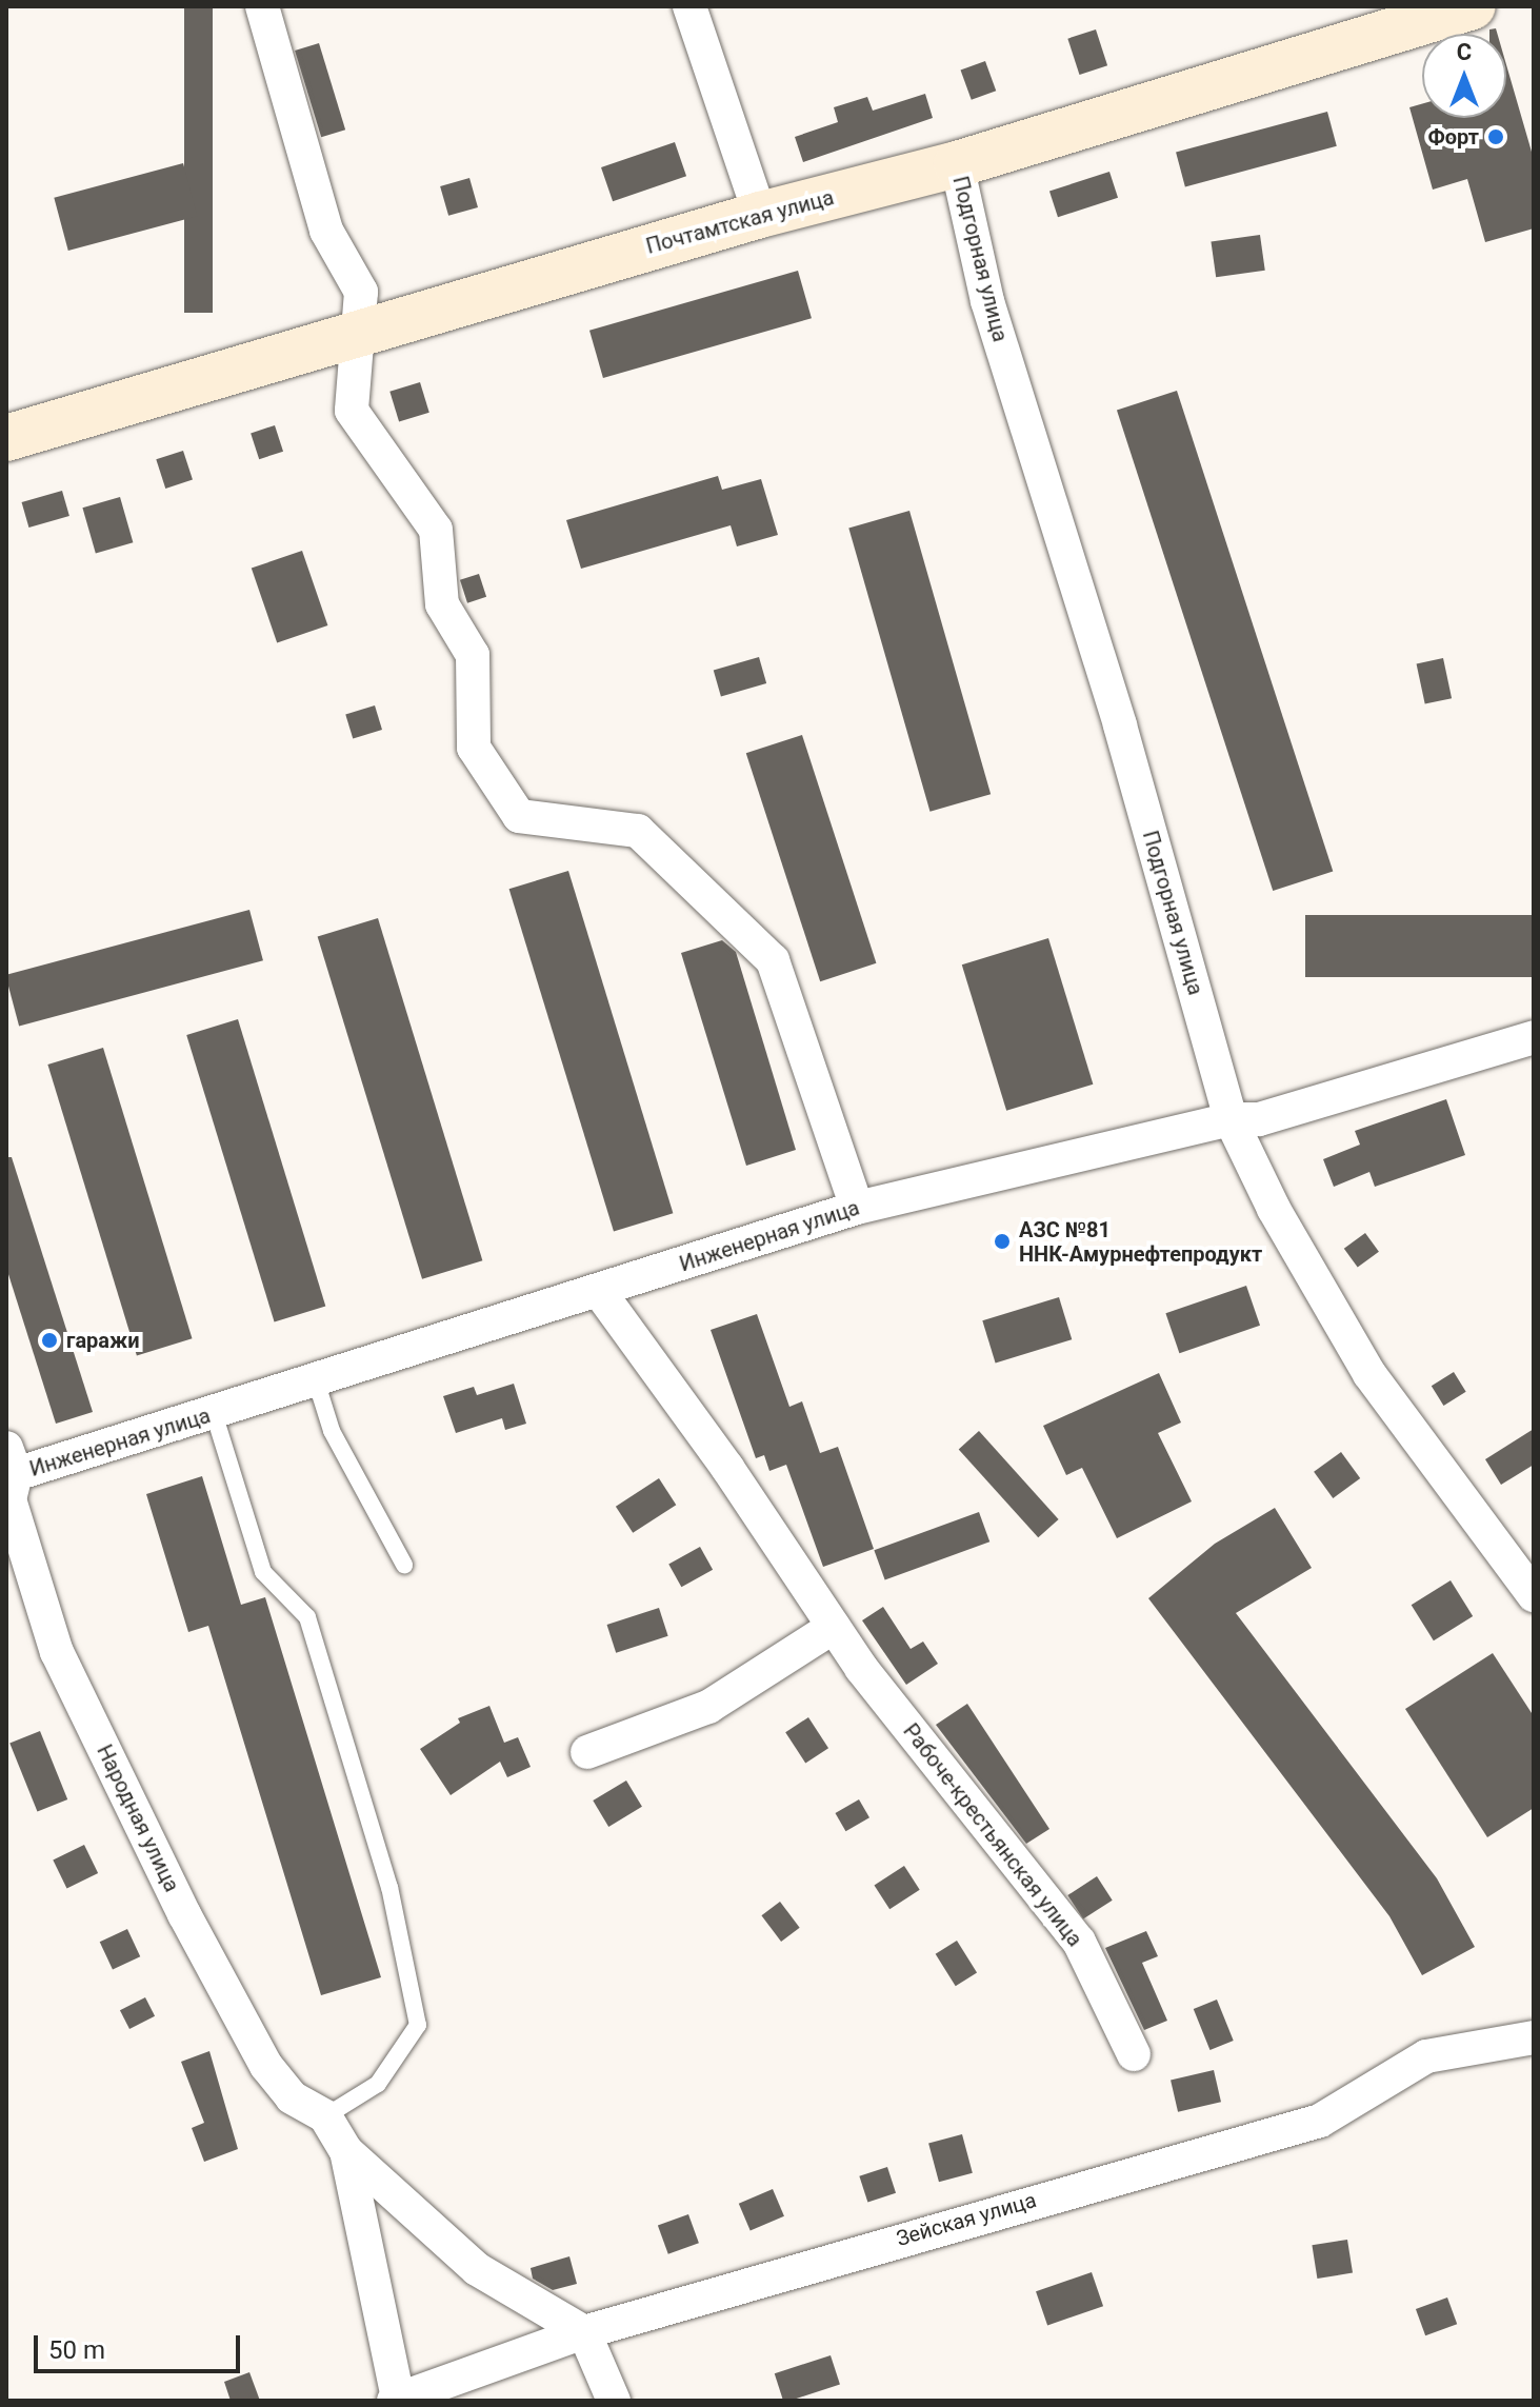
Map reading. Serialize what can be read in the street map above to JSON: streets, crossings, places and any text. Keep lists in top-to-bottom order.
{
  "streets": {
    "street": [
      "Почтамтская улица",
      "Подгорная улица",
      "Инженерная улица",
      "Народная улица",
      "Рабоче-крестьянская улица",
      "Зейская улица"
    ]
  },
  "crossings": [
    ["Почтамтская улица", "Подгорная улица"],
    ["Подгорная улица", "Инженерная улица"],
    ["Инженерная улица", "Народная улица"],
    ["Инженерная улица", "Рабоче-крестьянская улица"],
    ["Народная улица", "Зейская улица"]
  ],
  "places": ["Форт", "АЗС №81 ННК-Амурнефтепродукт", "гаражи"],
  "scale_bar": "50 m",
  "north": "top"
}
